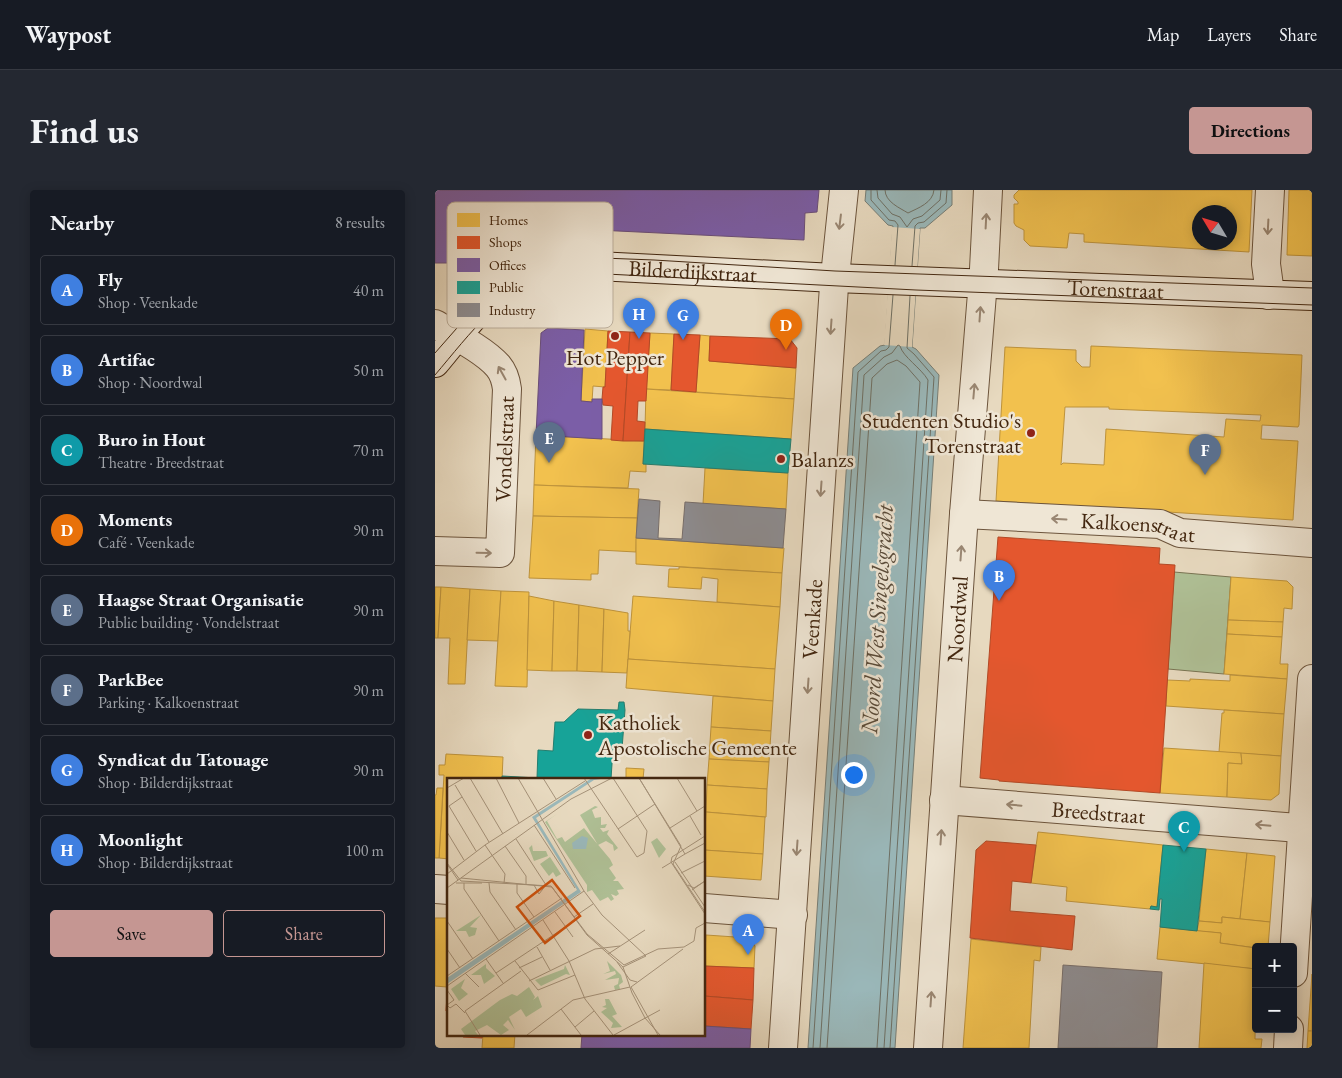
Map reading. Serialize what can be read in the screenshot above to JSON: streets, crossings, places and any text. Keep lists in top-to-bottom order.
{
  "streets": {
    "street": [
      "Bilderdijkstraat",
      "Torenstraat",
      "Vondelstraat",
      "Kalkoenstraat",
      "Veenkade",
      "Noordwal",
      "Breedstraat"
    ]
  },
  "crossings": [
    ["Bilderdijkstraat", "Torenstraat"],
    ["Bilderdijkstraat", "Veenkade"],
    ["Torenstraat", "Noordwal"],
    ["Kalkoenstraat", "Noordwal"],
    ["Noordwal", "Breedstraat"]
  ],
  "one_way": [
    "Kalkoenstraat",
    "Veenkade",
    "Noordwal",
    "Breedstraat"
  ],
  "water": ["Noord West Singelsgracht"],
  "places": [
    "Hot Pepper",
    "Studenten Studio's Torenstraat",
    "Balanzs",
    "Katholiek Apostolische Gemeente"
  ],
  "legend": [
    "Homes",
    "Shops",
    "Offices",
    "Public",
    "Industry"
  ],
  "north": "top left",
  "page": {
    "header": "Waypost",
    "nav": ["Map", "Layers", "Share"],
    "buttons": [
      "Directions",
      ["Save", "Share"]
    ],
    "title": "Find us",
    "heading": ["Nearby", "8 results"],
    "list": [
      {
        "mark": "A",
        "name": "Fly",
        "note": "Shop · Veenkade",
        "value": "40 m"
      },
      {
        "mark": "B",
        "name": "Artifac",
        "note": "Shop · Noordwal",
        "value": "50 m"
      },
      {
        "mark": "C",
        "name": "Buro in Hout",
        "note": "Theatre · Breedstraat",
        "value": "70 m"
      },
      {
        "mark": "D",
        "name": "Moments",
        "note": "Café · Veenkade",
        "value": "90 m"
      },
      {
        "mark": "E",
        "name": "Haagse Straat Organisatie",
        "note": "Public building · Vondelstraat",
        "value": "90 m"
      },
      {
        "mark": "F",
        "name": "ParkBee",
        "note": "Parking · Kalkoenstraat",
        "value": "90 m"
      },
      {
        "mark": "G",
        "name": "Syndicat du Tatouage",
        "note": "Shop · Bilderdijkstraat",
        "value": "90 m"
      },
      {
        "mark": "H",
        "name": "Moonlight",
        "note": "Shop · Bilderdijkstraat",
        "value": "100 m"
      }
    ],
    "pins": [
      "H",
      "G",
      "D",
      "E",
      "F",
      "B",
      "C",
      "A"
    ],
    "map_buttons": ["+", "−"]
  }
}
